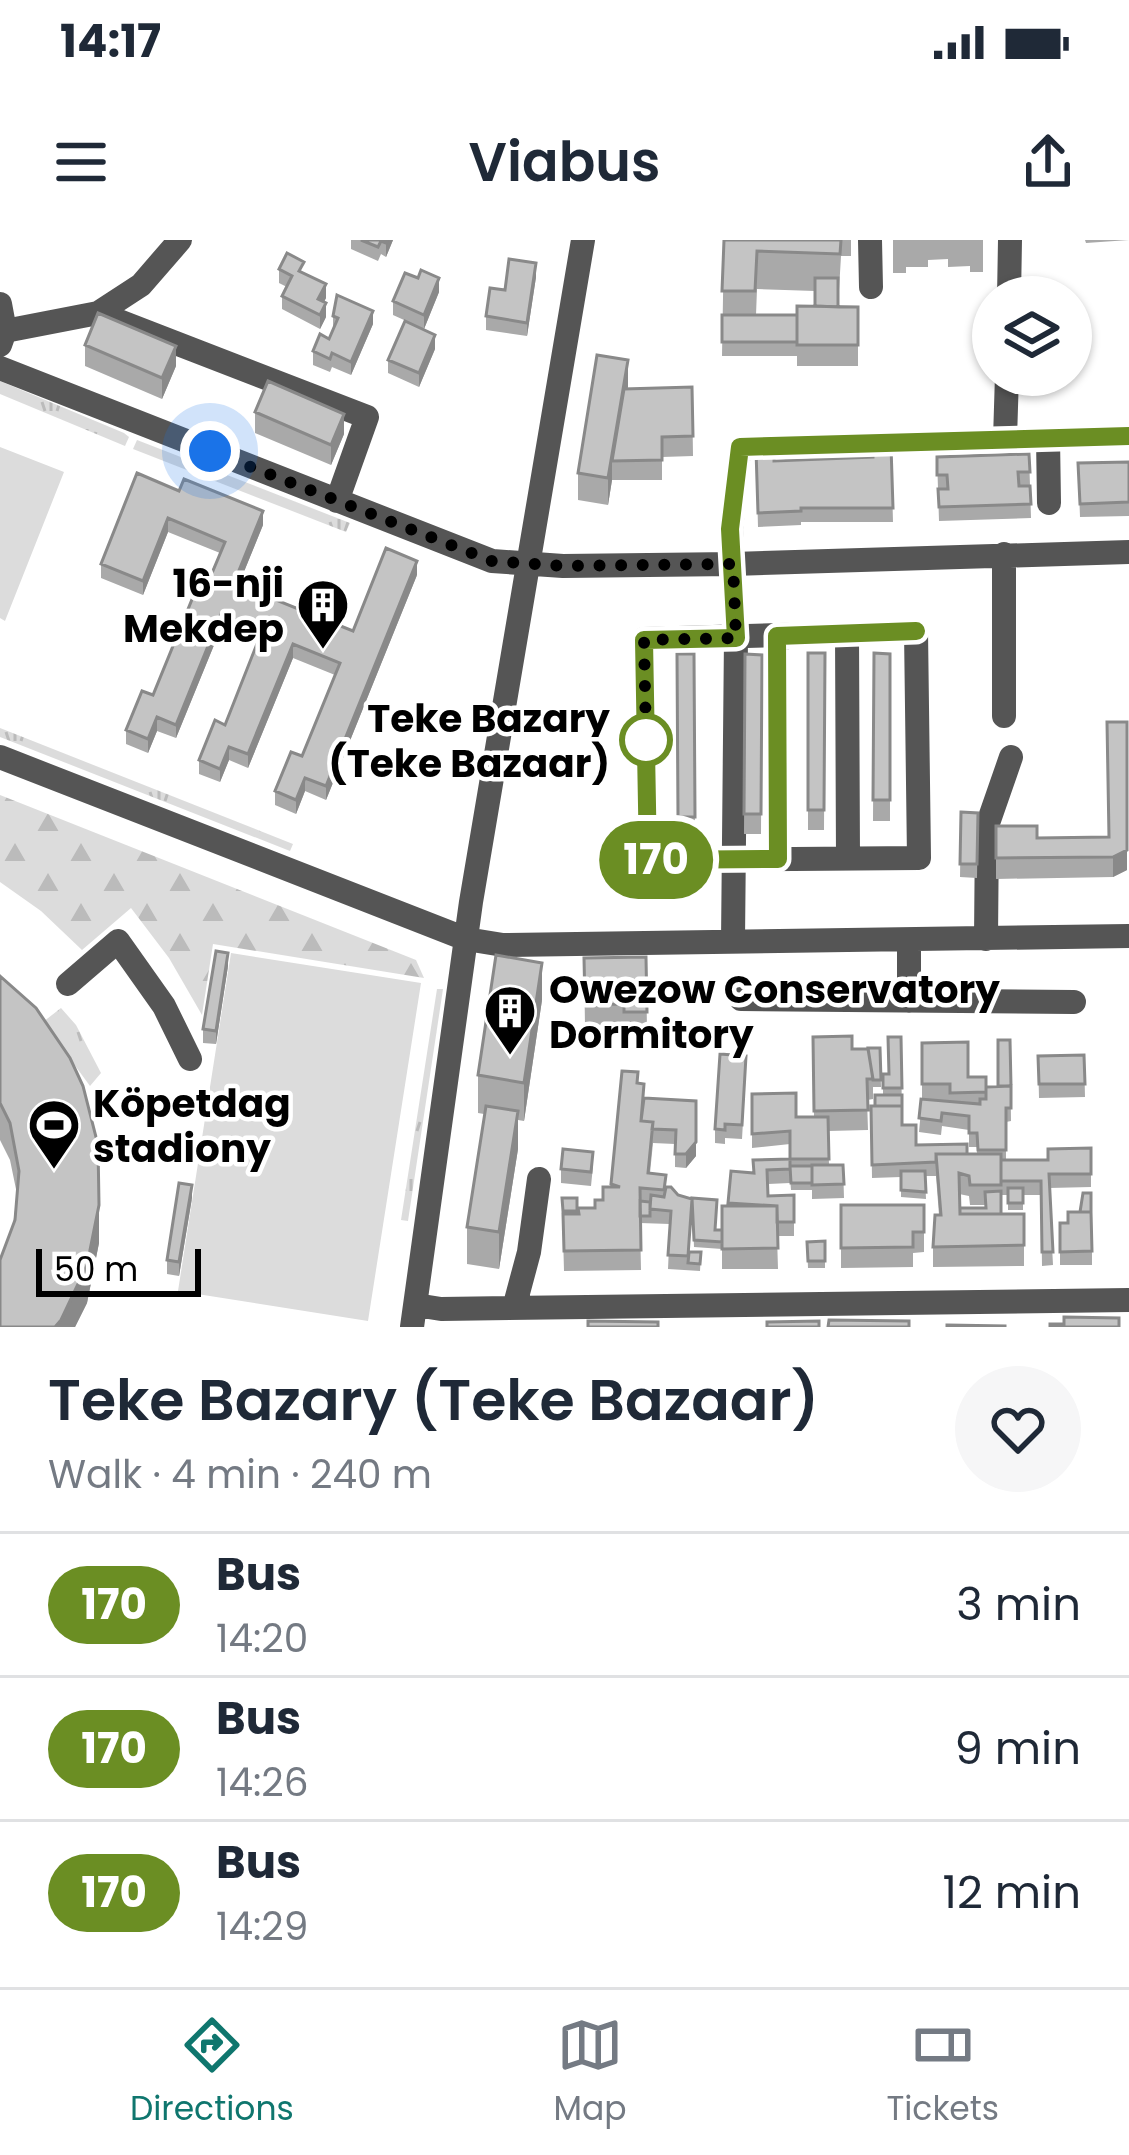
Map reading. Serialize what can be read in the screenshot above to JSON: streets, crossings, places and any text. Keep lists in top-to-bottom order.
{
  "places": {
    "building": ["16-nji Mekdep", "Owezow Conservatory Dormitory"],
    "other": ["Teke Bazary (Teke Bazaar)"],
    "sports": ["Köpetdag stadiony"]
  },
  "lines": ["bus line 170"],
  "scale_bar": "50 m",
  "page": {
    "status": "14:17",
    "header": "Viabus",
    "on_map": "170",
    "scale": "50 m",
    "heading": ["Teke Bazary (Teke Bazaar)", "Walk · 4 min · 240 m"],
    "list": [
      {
        "mark": "170",
        "name": "Bus",
        "note": "14:20",
        "value": "3 min"
      },
      {
        "mark": "170",
        "name": "Bus",
        "note": "14:26",
        "value": "9 min"
      },
      {
        "mark": "170",
        "name": "Bus",
        "note": "14:29",
        "value": "12 min"
      }
    ],
    "tabs": ["Directions", "Map", "Tickets"]
  }
}
